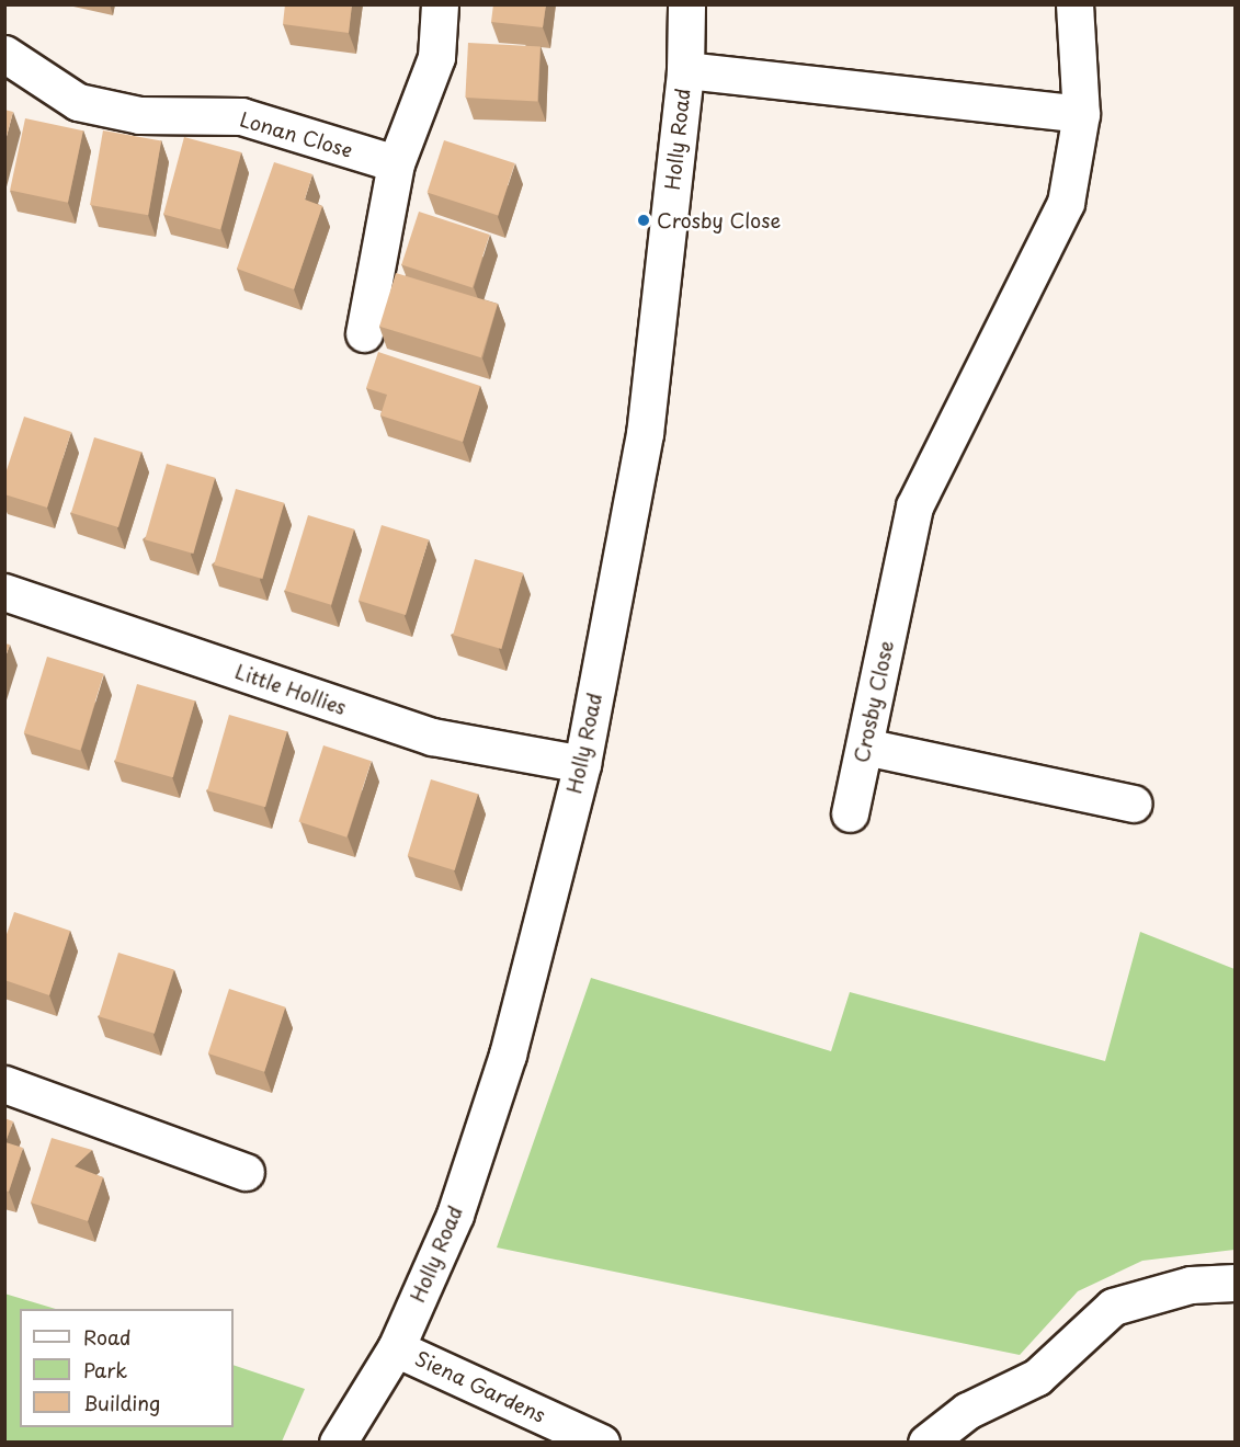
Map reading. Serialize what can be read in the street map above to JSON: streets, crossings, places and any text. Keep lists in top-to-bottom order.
{
  "streets": {
    "street": [
      "Lonan Close",
      "Holly Road",
      "Little Hollies",
      "Crosby Close",
      "Siena Gardens"
    ]
  },
  "crossings": [
    ["Holly Road", "Little Hollies"],
    ["Holly Road", "Siena Gardens"]
  ],
  "places": ["Crosby Close"],
  "legend": ["Road", "Park", "Building"]
}
